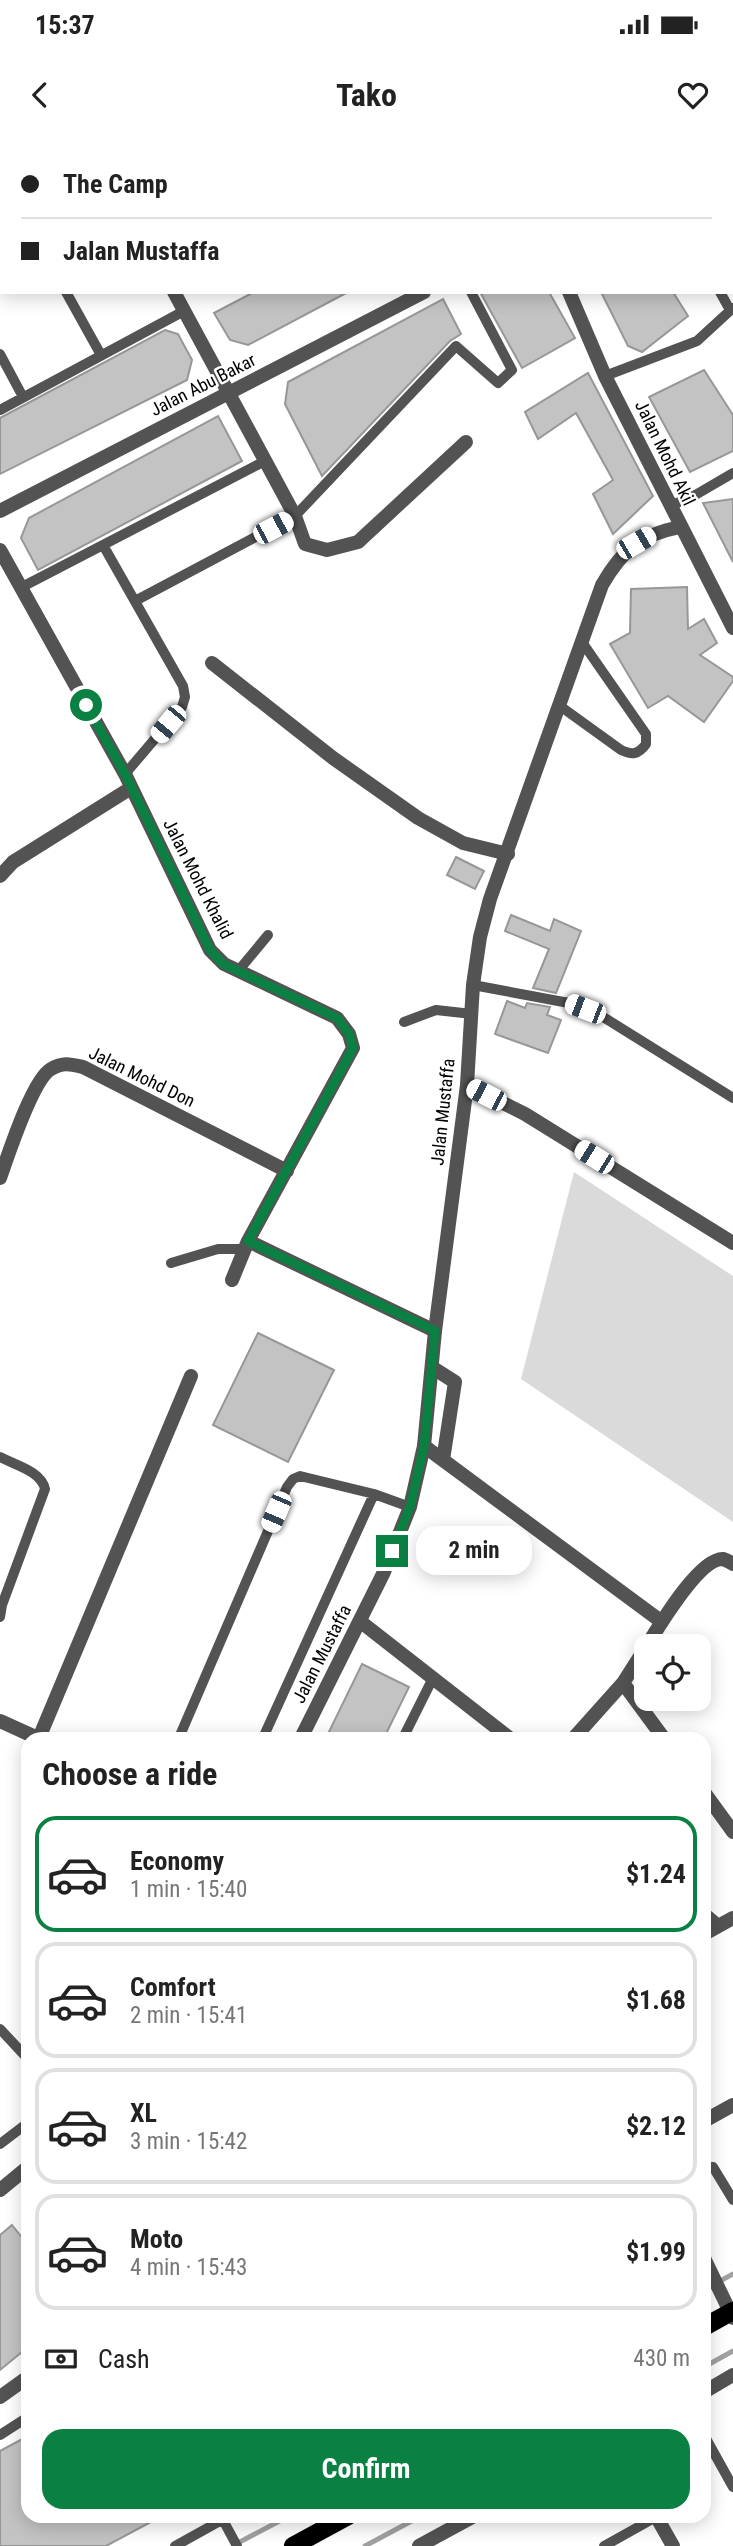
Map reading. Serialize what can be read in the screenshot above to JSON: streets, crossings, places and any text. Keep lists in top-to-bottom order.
{
  "streets": {
    "street": [
      "Jalan Abu Bakar",
      "Jalan Mohd Akil",
      "Jalan Mohd Khalid",
      "Jalan Mohd Don",
      "Jalan Mustaffa"
    ]
  },
  "crossings": [
    ["Jalan Mohd Akil", "Jalan Mustaffa"],
    ["Jalan Mohd Khalid", "Jalan Mohd Don"]
  ],
  "page": {
    "status": "15:37",
    "header": "Tako",
    "banner": ["The Camp", "Jalan Mustaffa"],
    "bubble": "2 min",
    "heading": "Choose a ride",
    "list": [
      {
        "name": "Economy",
        "note": "1 min · 15:40",
        "value": "$1.24"
      },
      {
        "name": "Comfort",
        "note": "2 min · 15:41",
        "value": "$1.68"
      },
      {
        "name": "XL",
        "note": "3 min · 15:42",
        "value": "$2.12"
      },
      {
        "name": "Moto",
        "note": "4 min · 15:43",
        "value": "$1.99"
      }
    ],
    "pay": ["Cash", "430 m"],
    "buttons": "Confirm"
  }
}
